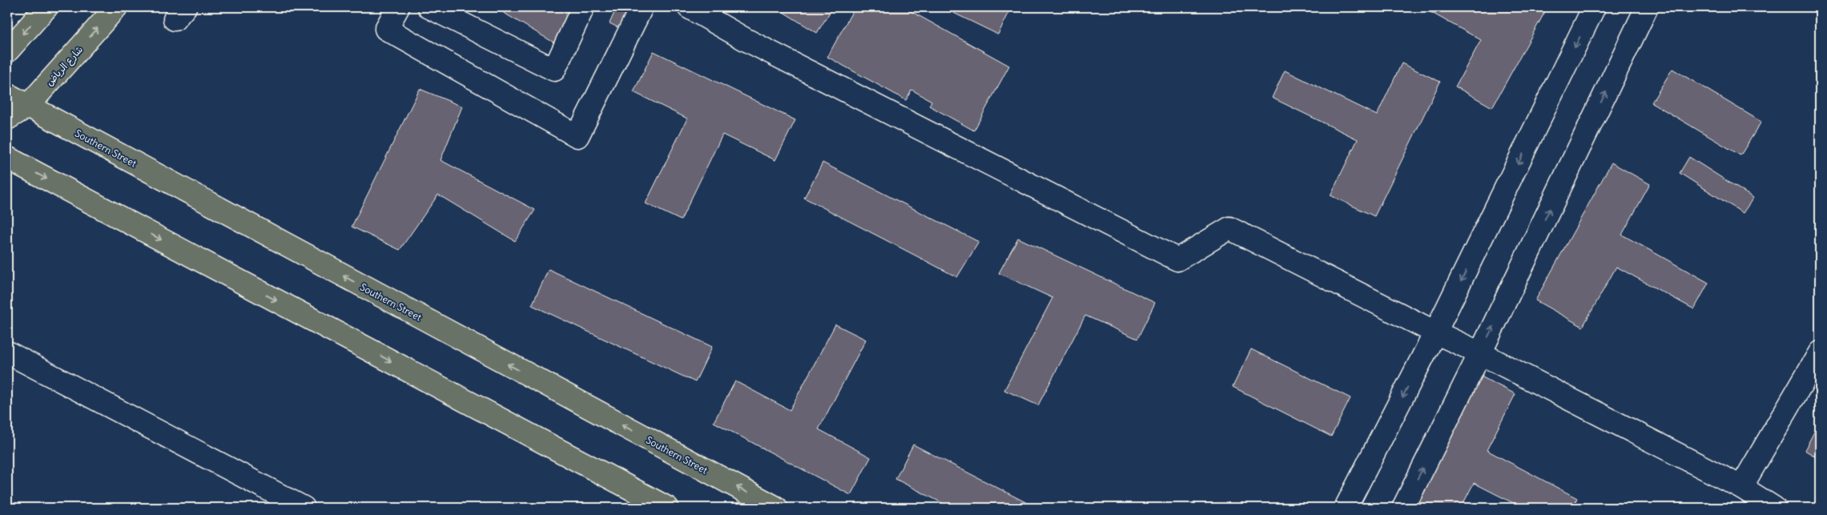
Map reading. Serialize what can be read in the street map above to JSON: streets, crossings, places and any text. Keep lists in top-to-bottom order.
{
  "streets": {
    "main road": ["شارع الرياض", "Southern Street"]
  },
  "crossings": [
    ["شارع الرياض", "Southern Street"]
  ]
}
